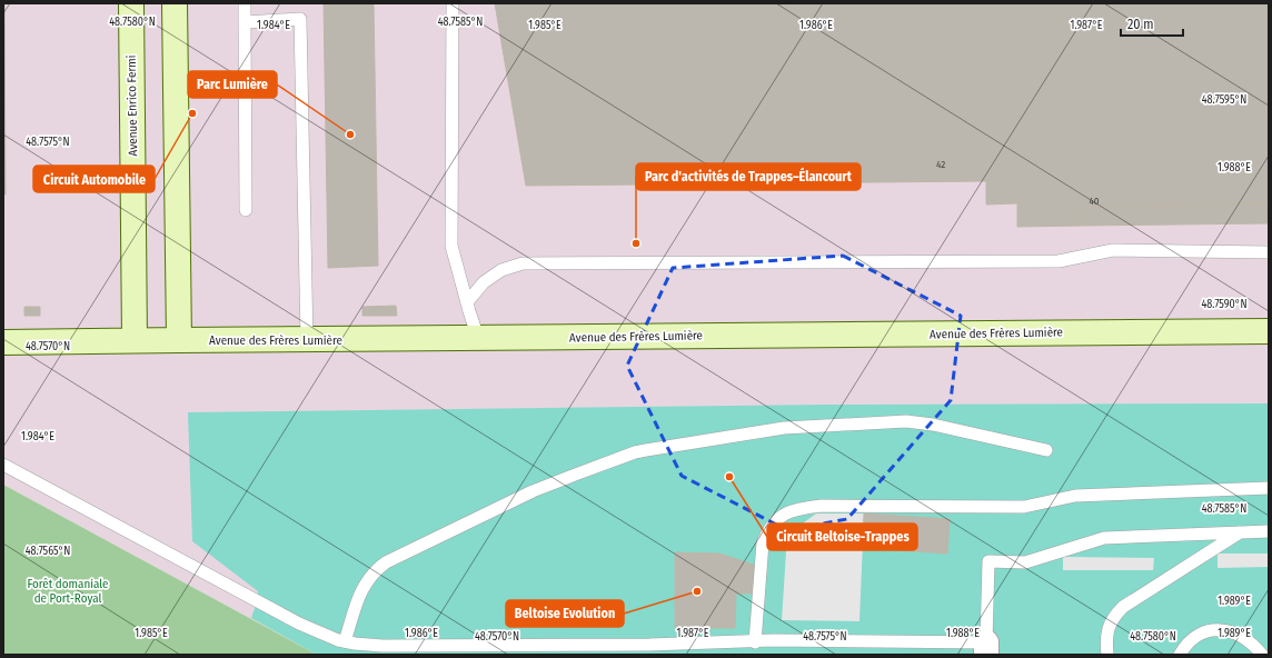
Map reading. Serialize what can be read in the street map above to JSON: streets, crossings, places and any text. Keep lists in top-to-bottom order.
{
  "streets": {
    "street": ["Avenue Enrico Fermi", "Avenue des Frères Lumière"]
  },
  "crossings": [
    ["Avenue Enrico Fermi", "Avenue des Frères Lumière"]
  ],
  "parks": ["Forêt domaniale de Port-Royal"],
  "places": [
    "Circuit Automobile",
    "Parc Lumière",
    "Parc d'activités de Trappes–Élancourt",
    "Circuit Beltoise-Trappes",
    "Beltoise Evolution"
  ],
  "house_numbers": ["42", "40"],
  "scale_bar": "20 m",
  "coordinates": [
    "48.7580°N",
    "48.7585°N",
    "1.984°E",
    "1.985°E",
    "1.986°E",
    "1.987°E",
    "48.7595°N",
    "48.7575°N",
    "1.988°E",
    "48.7590°N",
    "48.7570°N",
    "48.7565°N",
    "1.989°E"
  ]
}
